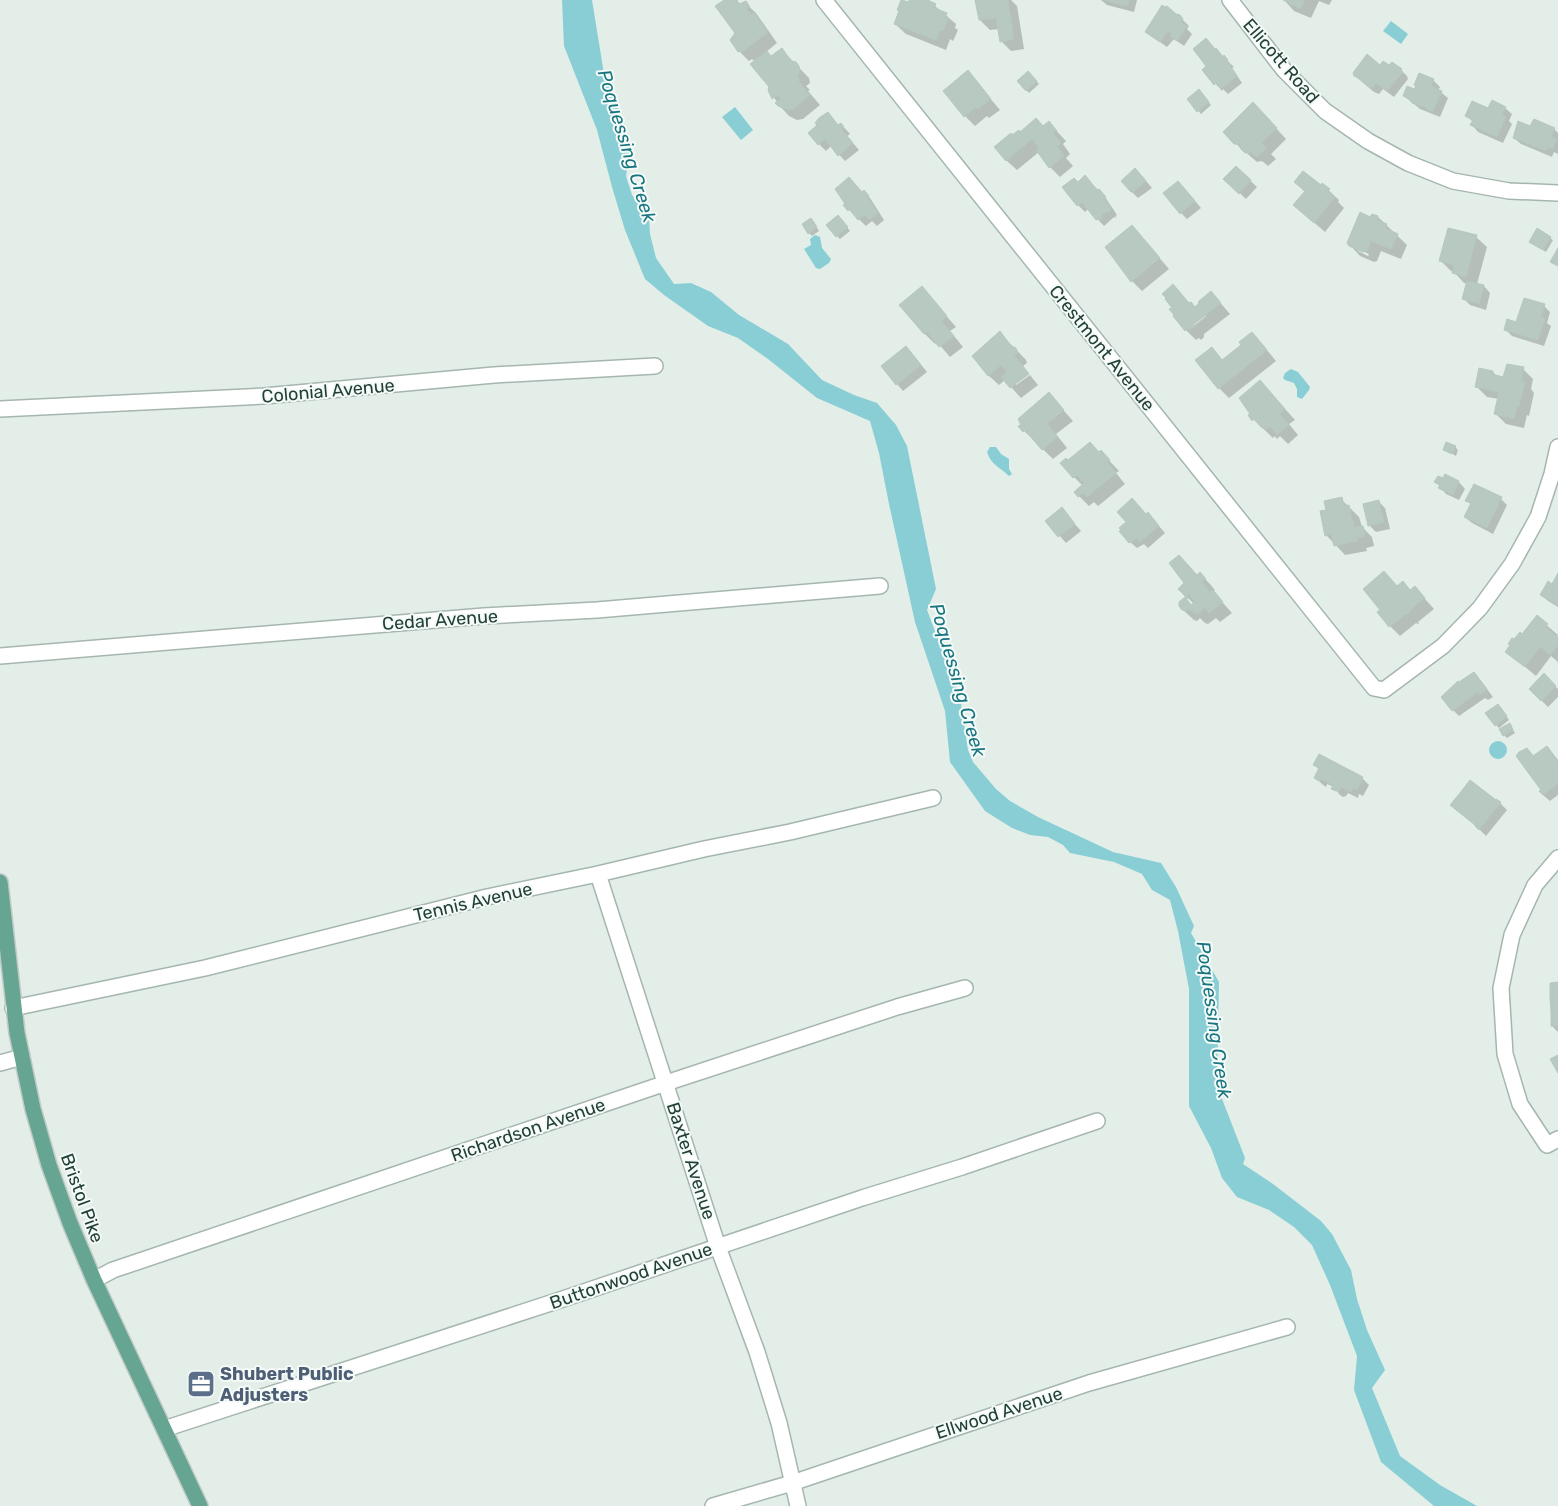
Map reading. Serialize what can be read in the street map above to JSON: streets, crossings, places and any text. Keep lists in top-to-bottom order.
{
  "streets": {
    "main road": ["Bristol Pike"],
    "street": [
      "Ellicott Road",
      "Crestmont Avenue",
      "Colonial Avenue",
      "Cedar Avenue",
      "Tennis Avenue",
      "Richardson Avenue",
      "Baxter Avenue",
      "Buttonwood Avenue",
      "Ellwood Avenue"
    ]
  },
  "crossings": [
    ["Tennis Avenue", "Baxter Avenue"],
    ["Tennis Avenue", "Bristol Pike"],
    ["Richardson Avenue", "Baxter Avenue"],
    ["Richardson Avenue", "Bristol Pike"],
    ["Baxter Avenue", "Buttonwood Avenue"],
    ["Baxter Avenue", "Ellwood Avenue"],
    ["Bristol Pike", "Buttonwood Avenue"]
  ],
  "water": ["Poquessing Creek"],
  "places": {
    "office": ["Shubert Public Adjusters"]
  }
}
